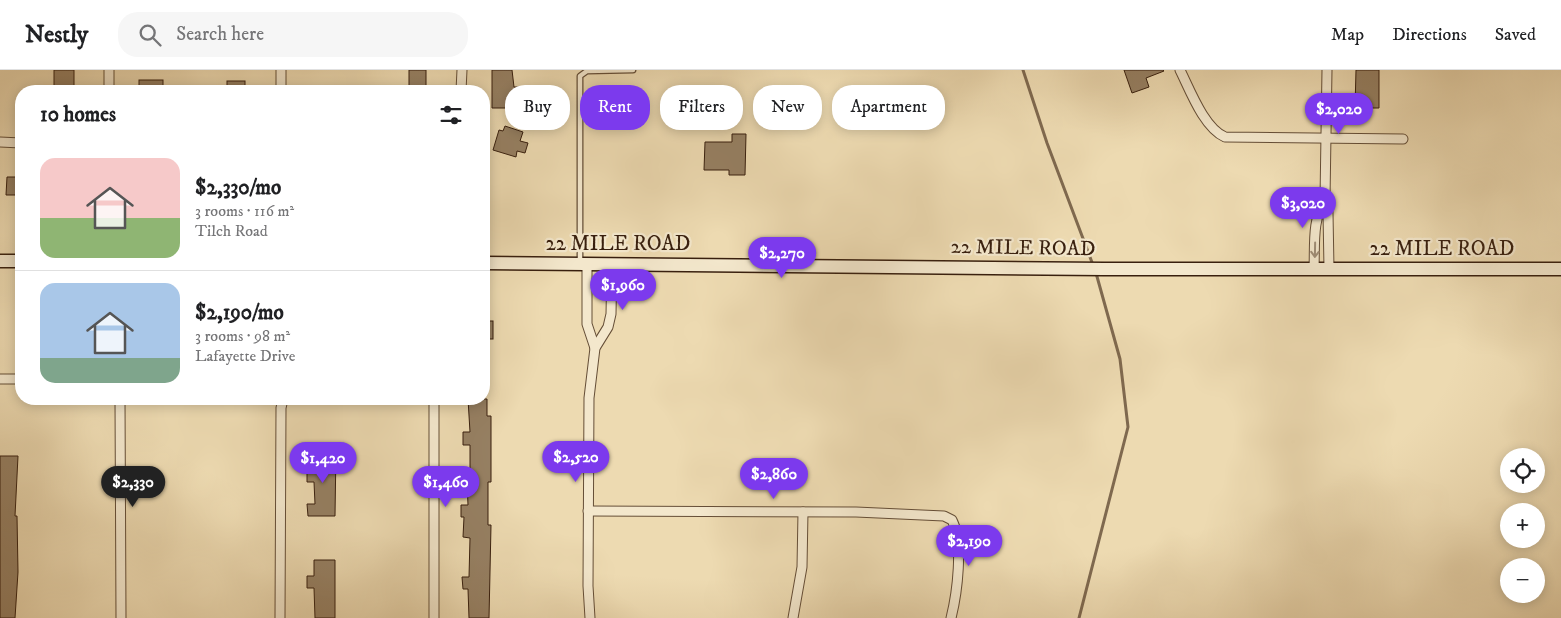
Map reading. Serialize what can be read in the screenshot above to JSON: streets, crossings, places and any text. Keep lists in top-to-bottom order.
{
  "streets": {
    "street": ["22 MILE ROAD"]
  },
  "page": {
    "header": "Nestly",
    "search": "Search here",
    "nav": ["Map", "Directions", "Saved"],
    "chip": [
      "Buy",
      "Rent",
      "Filters",
      "New",
      "Apartment"
    ],
    "heading": "10 homes",
    "price": [
      "$2,020",
      "$3,020",
      "$2,270",
      "$1,960",
      "$2,520",
      "$1,420",
      "$2,860",
      "$2,330",
      "$1,460",
      "$2,190"
    ],
    "list": [
      {
        "name": "$2,330/mo",
        "note": "3 rooms · 116 m² · Tilch Road"
      },
      {
        "name": "$2,190/mo",
        "note": "3 rooms · 98 m² · Lafayette Drive"
      }
    ],
    "map_buttons": ["+", "−"]
  }
}
